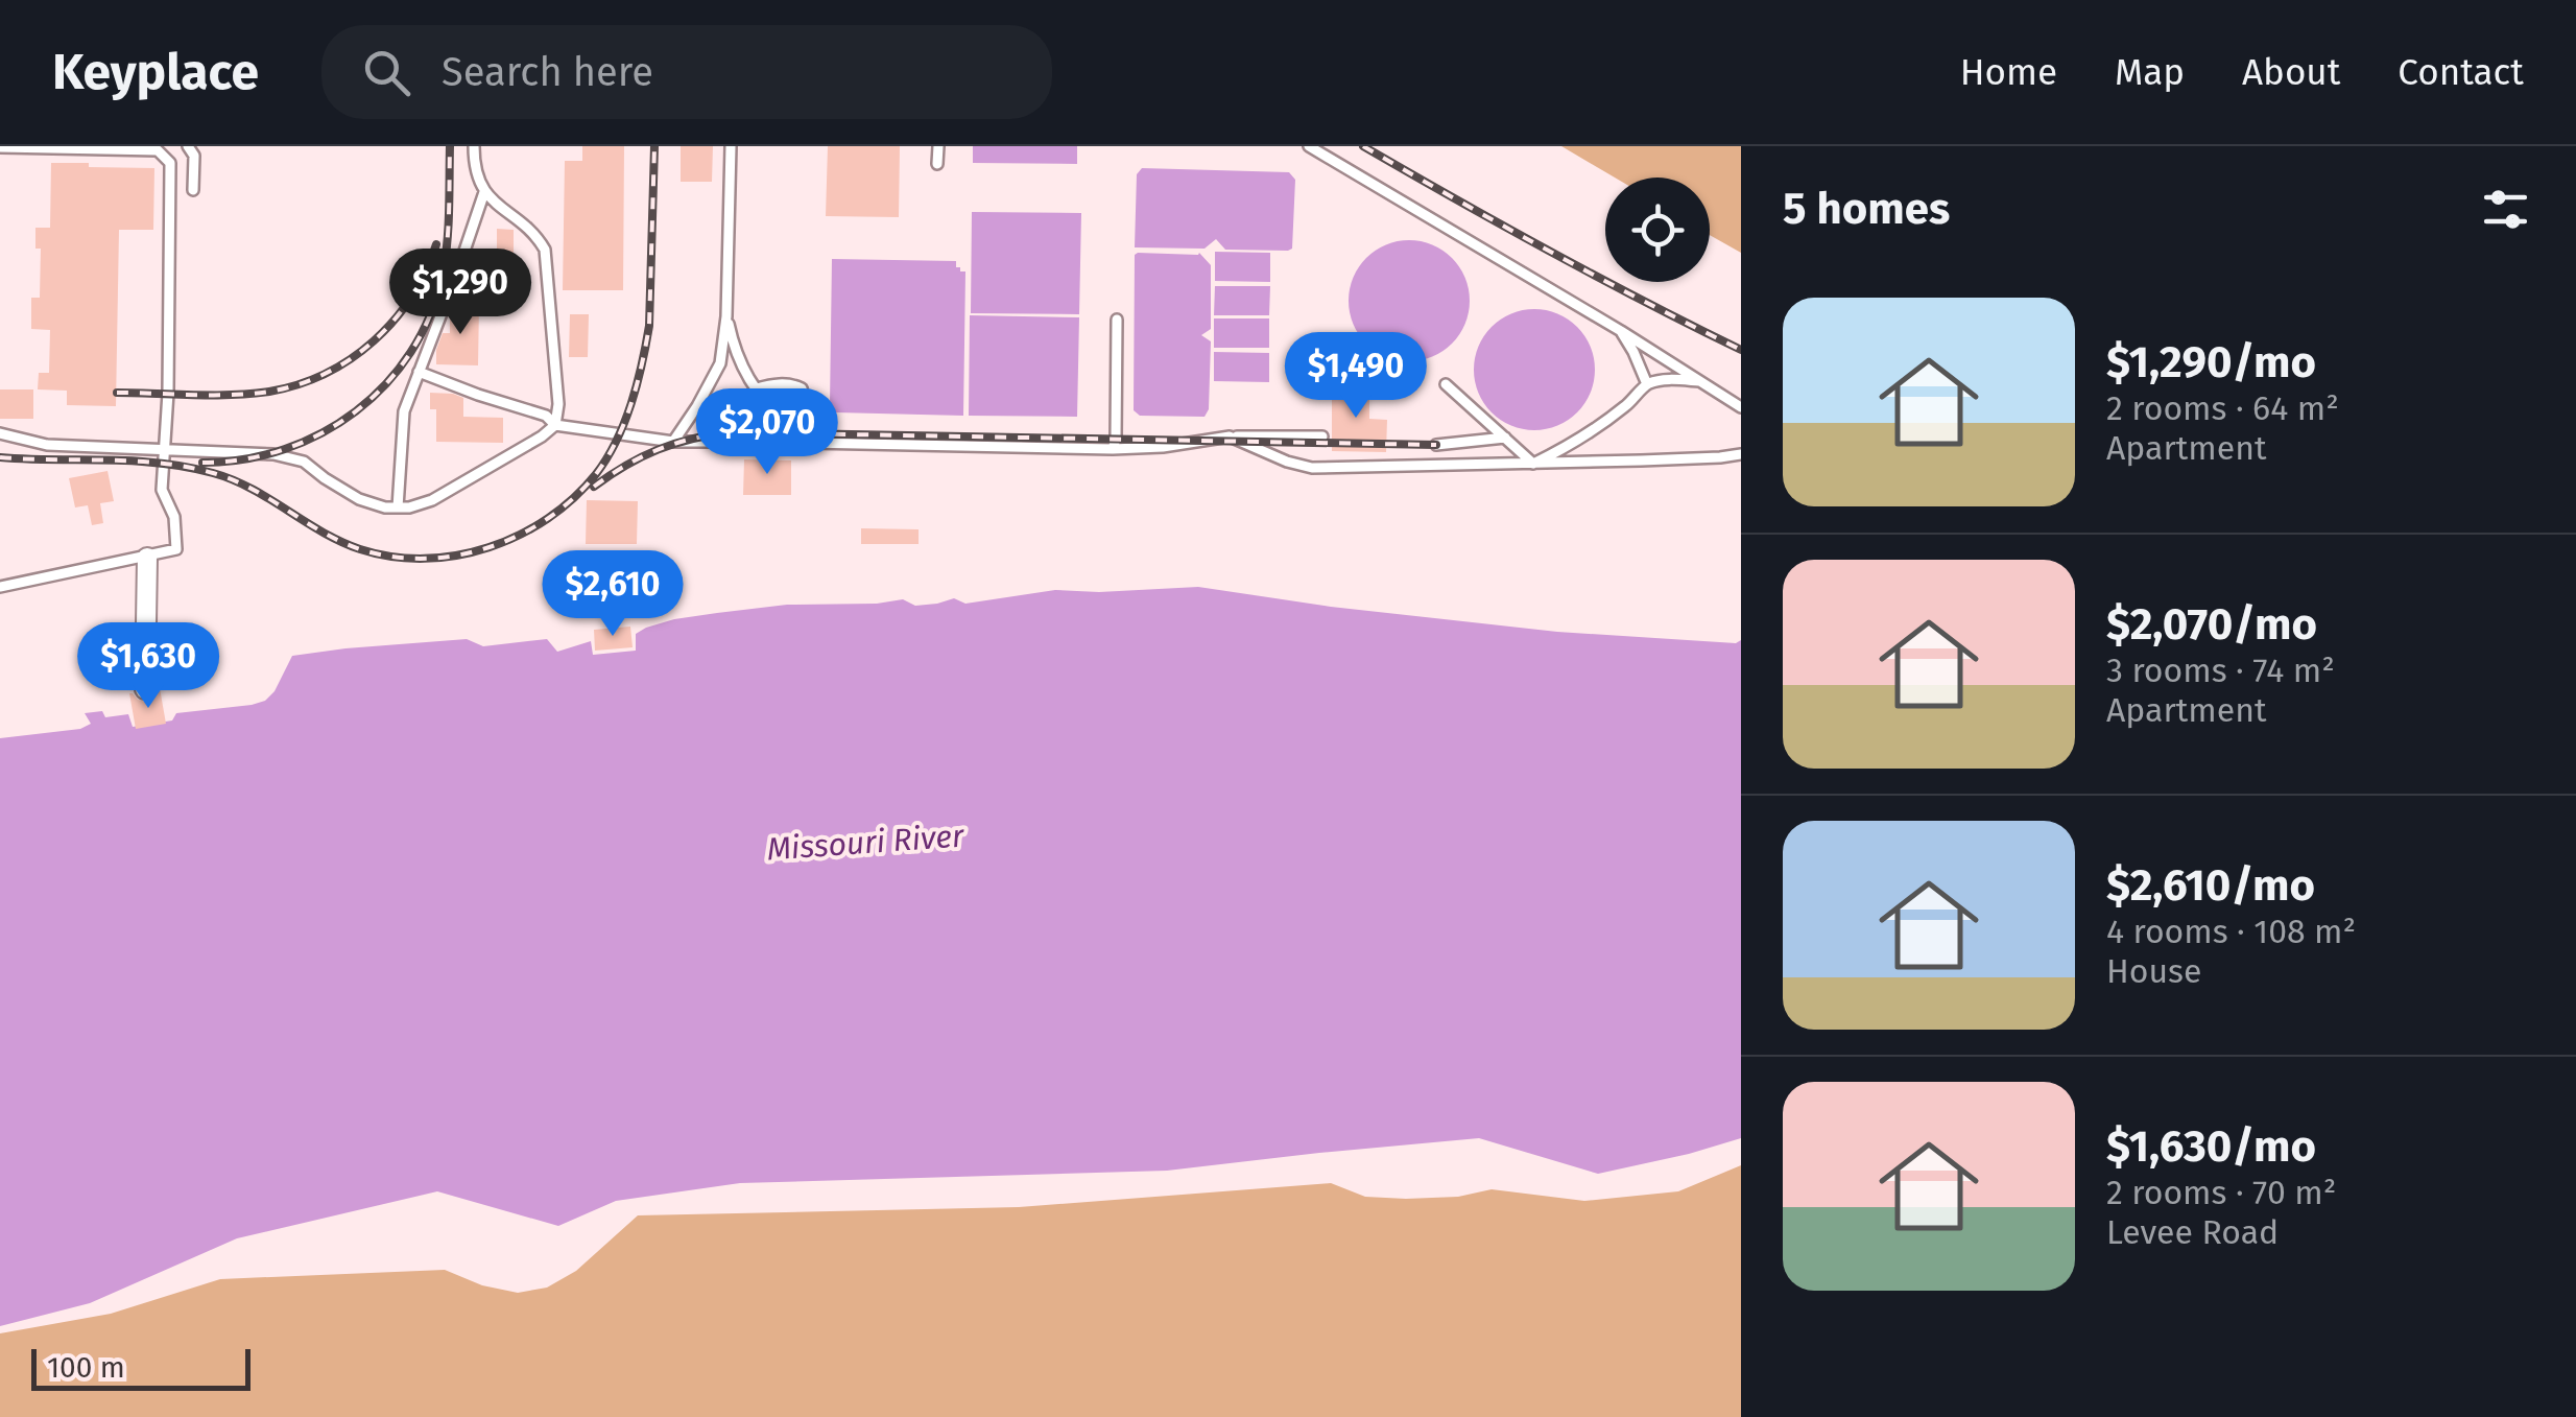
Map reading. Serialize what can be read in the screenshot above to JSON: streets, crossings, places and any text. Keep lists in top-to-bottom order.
{
  "water": ["Missouri River"],
  "scale_bar": "100 m",
  "page": {
    "header": "Keyplace",
    "search": "Search here",
    "nav": [
      "Home",
      "Map",
      "About",
      "Contact"
    ],
    "heading": "5 homes",
    "price": [
      "$1,290",
      "$1,490",
      "$2,070",
      "$2,610",
      "$1,630"
    ],
    "list": [
      {
        "name": "$1,290/mo",
        "note": "2 rooms · 64 m² · Apartment"
      },
      {
        "name": "$2,070/mo",
        "note": "3 rooms · 74 m² · Apartment"
      },
      {
        "name": "$2,610/mo",
        "note": "4 rooms · 108 m² · House"
      },
      {
        "name": "$1,630/mo",
        "note": "2 rooms · 70 m² · Levee Road"
      }
    ],
    "scale": "100 m"
  }
}
